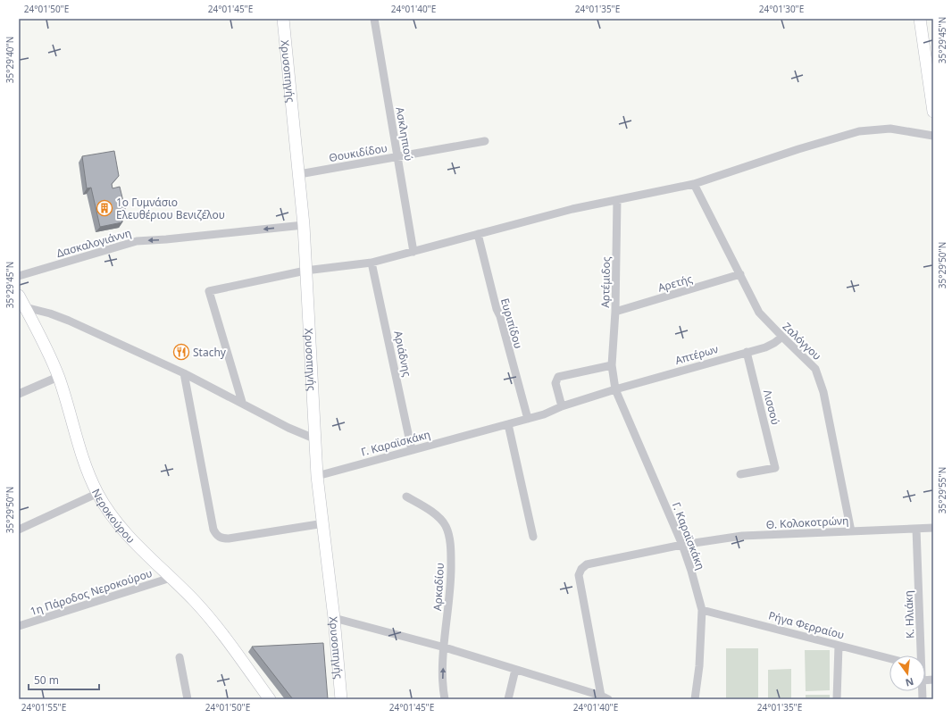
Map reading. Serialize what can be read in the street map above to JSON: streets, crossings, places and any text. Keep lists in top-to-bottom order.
{
  "streets": {
    "street": [
      "Χρυσοπηγής",
      "Ασκληπιού",
      "Θουκιδίδου",
      "Δασκαλογιάννη",
      "Αρτέμιδος",
      "Αρετής",
      "Ευριπίδου",
      "Ζαλόγγου",
      "Αριάδνης",
      "Απτέρων",
      "Λισσού",
      "Γ. Καραϊσκάκη",
      "Νεροκούρου",
      "Θ. Κολοκοτρώνη",
      "Αρκαδίου",
      "1η Πάροδος Νεροκούρου",
      "Κ. Ηλιάκη",
      "Ρήγα Φερραίου"
    ]
  },
  "crossings": [
    ["Χρυσοπηγής", "Θουκιδίδου"],
    ["Χρυσοπηγής", "Δασκαλογιάννη"],
    ["Χρυσοπηγής", "Γ. Καραϊσκάκη"],
    ["Ασκληπιού", "Θουκιδίδου"],
    ["Αρτέμιδος", "Αρετής"],
    ["Αρτέμιδος", "Γ. Καραϊσκάκη"],
    ["Αρετής", "Ζαλόγγου"],
    ["Ευριπίδου", "Γ. Καραϊσκάκη"],
    ["Ζαλόγγου", "Απτέρων"],
    ["Ζαλόγγου", "Θ. Κολοκοτρώνη"],
    ["Αριάδνης", "Γ. Καραϊσκάκη"],
    ["Απτέρων", "Λισσού"],
    ["Απτέρων", "Γ. Καραϊσκάκη"],
    ["Γ. Καραϊσκάκη", "Θ. Κολοκοτρώνη"],
    ["Γ. Καραϊσκάκη", "Ρήγα Φερραίου"],
    ["Νεροκούρου", "1η Πάροδος Νεροκούρου"],
    ["Θ. Κολοκοτρώνη", "Κ. Ηλιάκη"]
  ],
  "one_way": ["Δασκαλογιάννη"],
  "places": {
    "building": ["1ο Γυμνάσιο Ελευθέριου Βενιζέλου"],
    "restaurant": ["Stachy"]
  },
  "scale_bar": "50 m",
  "north": "bottom",
  "coordinates": [
    "24°01'50\"E",
    "24°01'45\"E",
    "24°01'40\"E",
    "24°01'35\"E",
    "24°01'30\"E",
    "35°29'45\"N",
    "35°29'40\"N",
    "35°29'50\"N",
    "35°29'55\"N",
    "24°01'55\"E"
  ]
}
